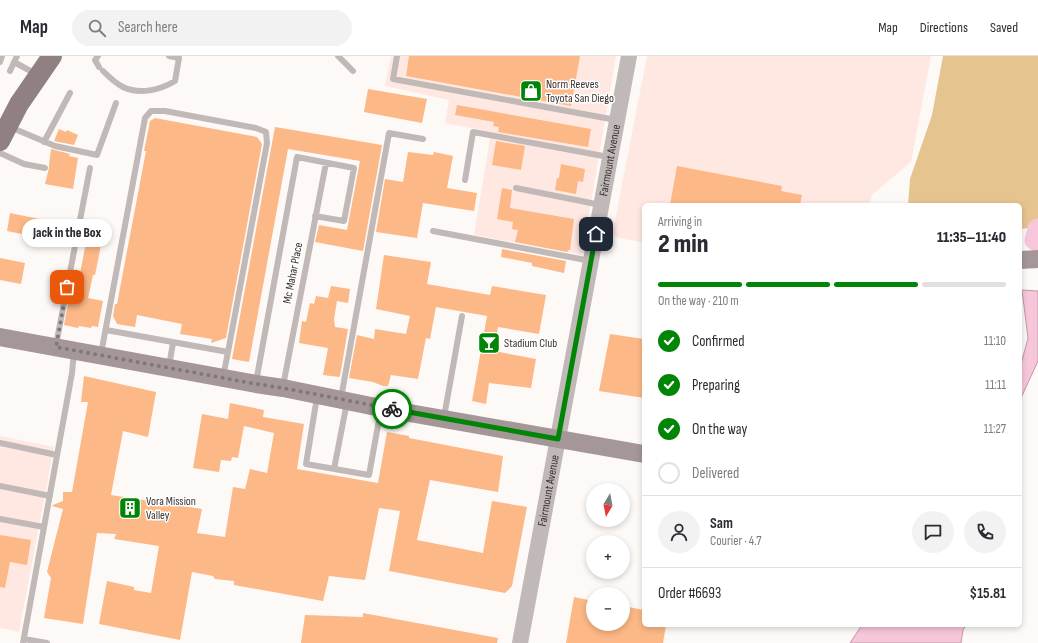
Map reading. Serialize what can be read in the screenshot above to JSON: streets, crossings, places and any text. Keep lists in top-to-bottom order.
{
  "streets": {
    "street": ["Fairmount Avenue"],
    "lane": ["Mc Mahar Place"]
  },
  "places": {
    "shop": ["Norm Reeves Toyota San Diego"],
    "other": ["Jack in the Box"],
    "bar": ["Stadium Club"],
    "building": ["Vora Mission Valley"]
  },
  "north": "bottom",
  "page": {
    "header": "Map",
    "search": "Search here",
    "nav": ["Map", "Directions", "Saved"],
    "heading": ["2 min", "Arriving in", "11:35–11:40"],
    "panel": [
      "Sam",
      "Courier · 4.7",
      "Order #6693",
      "$15.81"
    ],
    "bubble": "Jack in the Box",
    "bar": "On the way · 210 m",
    "list": [
      ["Confirmed", "11:10"],
      ["Preparing", "11:11"],
      ["On the way", "11:27"],
      "Delivered"
    ],
    "map_buttons": ["+", "−"]
  }
}
